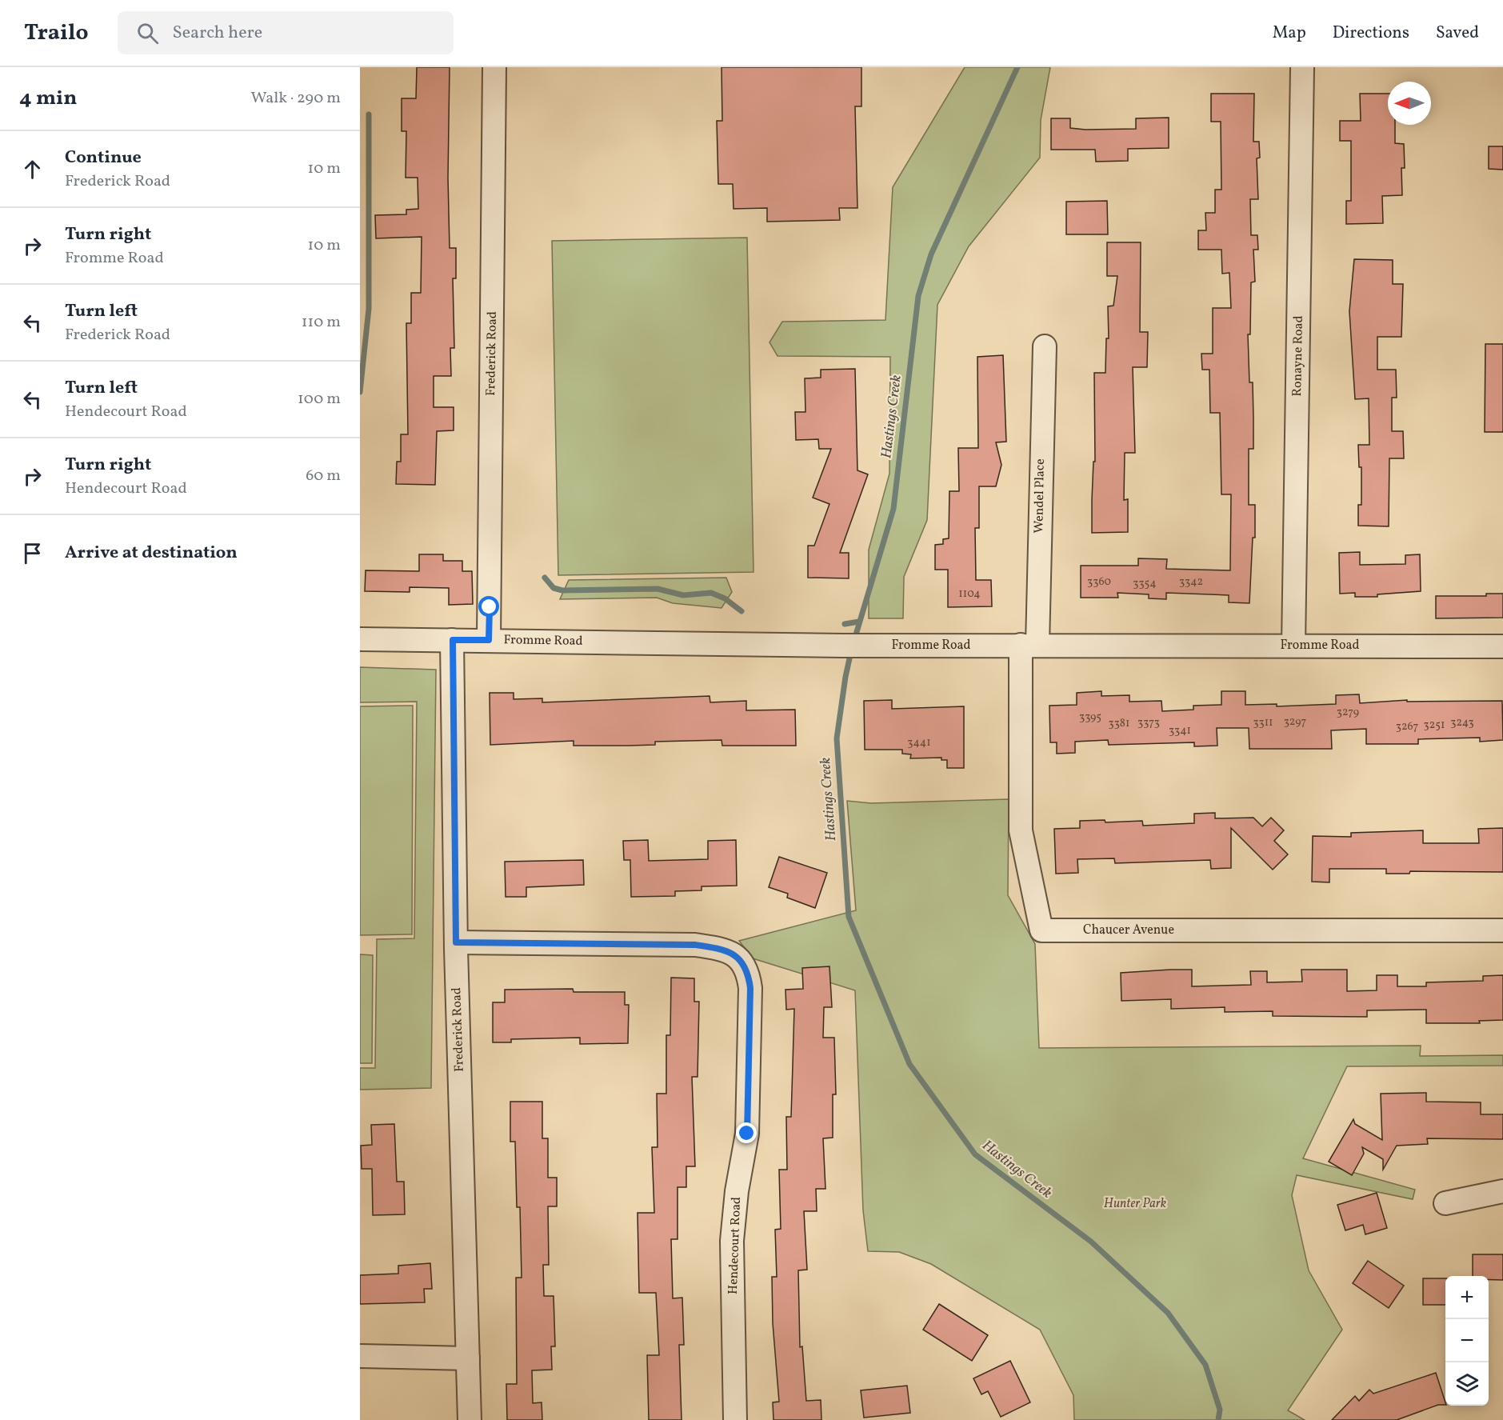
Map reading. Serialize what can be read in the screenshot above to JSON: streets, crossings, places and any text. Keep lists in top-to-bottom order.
{
  "streets": {
    "street": [
      "Frederick Road",
      "Ronayne Road",
      "Wendel Place",
      "Fromme Road",
      "Chaucer Avenue",
      "Hendecourt Road"
    ]
  },
  "crossings": [
    ["Frederick Road", "Fromme Road"],
    ["Frederick Road", "Hendecourt Road"],
    ["Ronayne Road", "Fromme Road"],
    ["Wendel Place", "Fromme Road"],
    ["Wendel Place", "Chaucer Avenue"],
    ["Fromme Road", "Chaucer Avenue"]
  ],
  "water": ["Hastings Creek"],
  "parks": ["Hunter Park"],
  "house_numbers": [
    "3360",
    "3342",
    "3354",
    "1104",
    "3279",
    "3395",
    "3297",
    "3373",
    "3311",
    "3243",
    "3381",
    "3251",
    "3267",
    "3341",
    "3441"
  ],
  "north": "left",
  "page": {
    "header": "Trailo",
    "search": "Search here",
    "nav": ["Map", "Directions", "Saved"],
    "heading": ["4 min", "Walk · 290 m"],
    "list": [
      ["Continue", "Frederick Road", "10 m"],
      ["Turn right", "Fromme Road", "10 m"],
      ["Turn left", "Frederick Road", "110 m"],
      ["Turn left", "Hendecourt Road", "100 m"],
      ["Turn right", "Hendecourt Road", "60 m"],
      "Arrive at destination"
    ],
    "map_buttons": ["+", "−"]
  }
}
